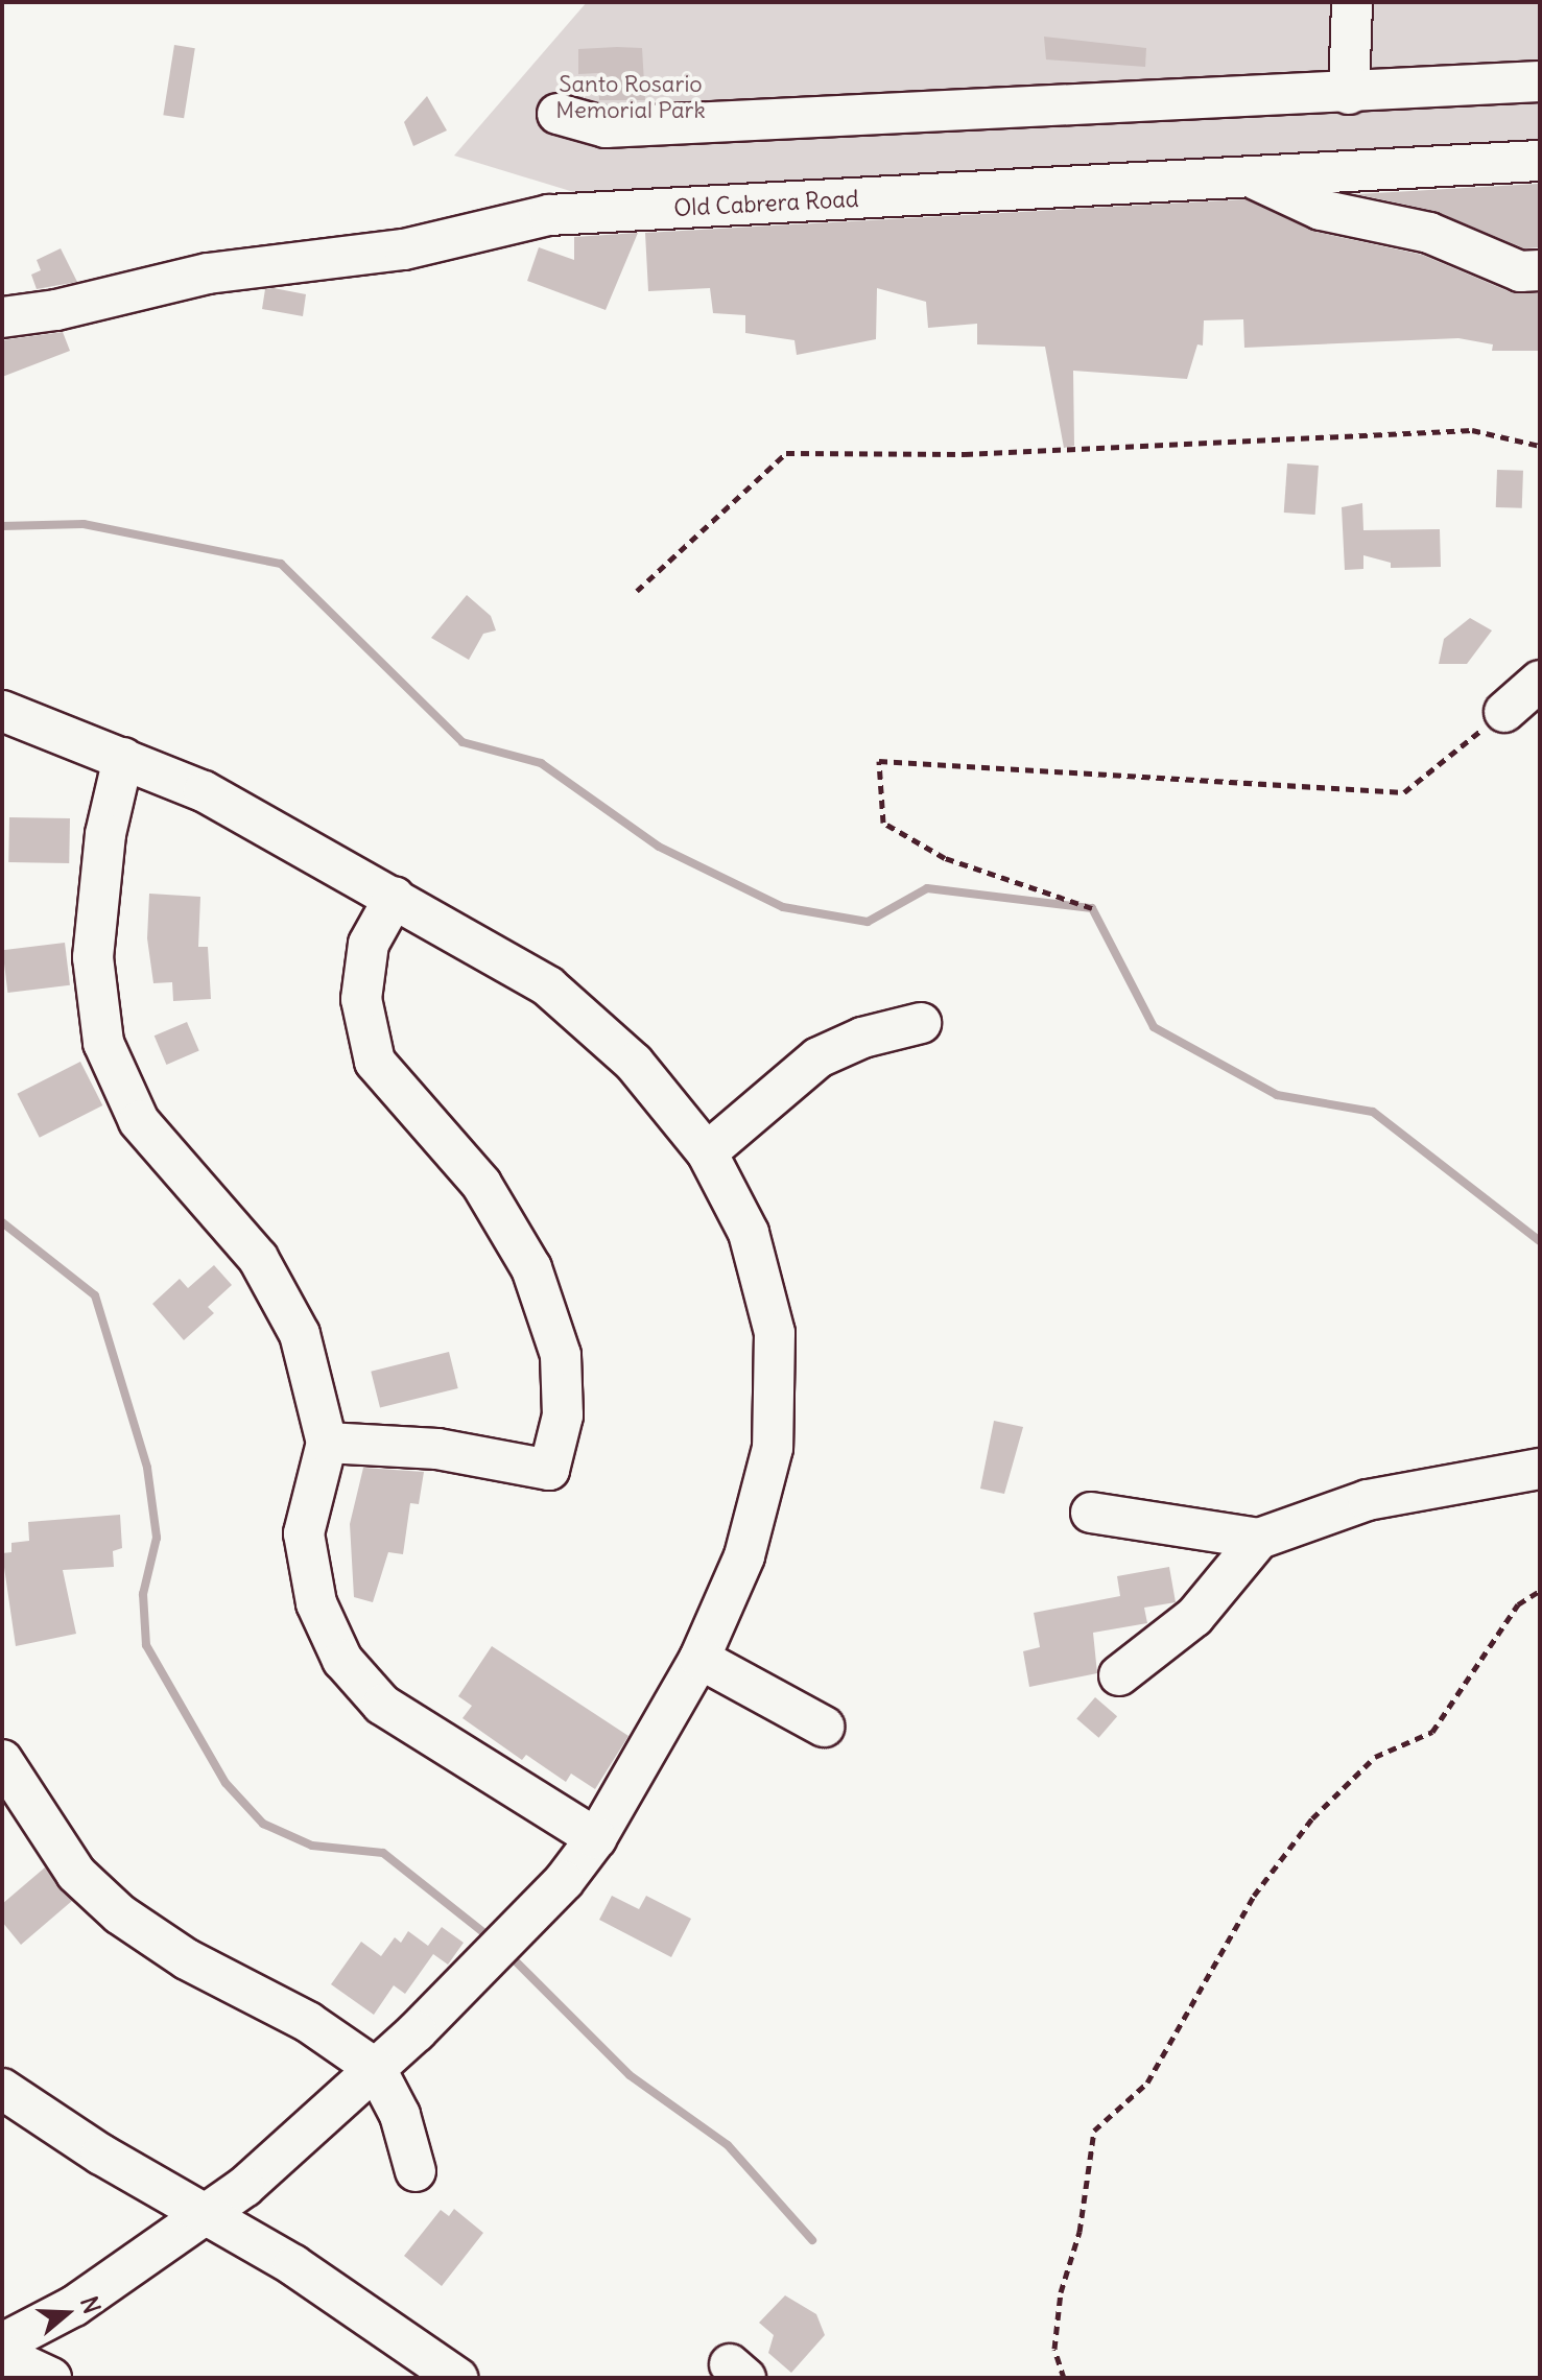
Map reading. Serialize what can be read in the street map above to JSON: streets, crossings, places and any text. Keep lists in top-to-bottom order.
{
  "streets": {
    "street": ["Old Cabrera Road"]
  },
  "parks": ["Santo Rosario Memorial Park"],
  "north": "right"
}
